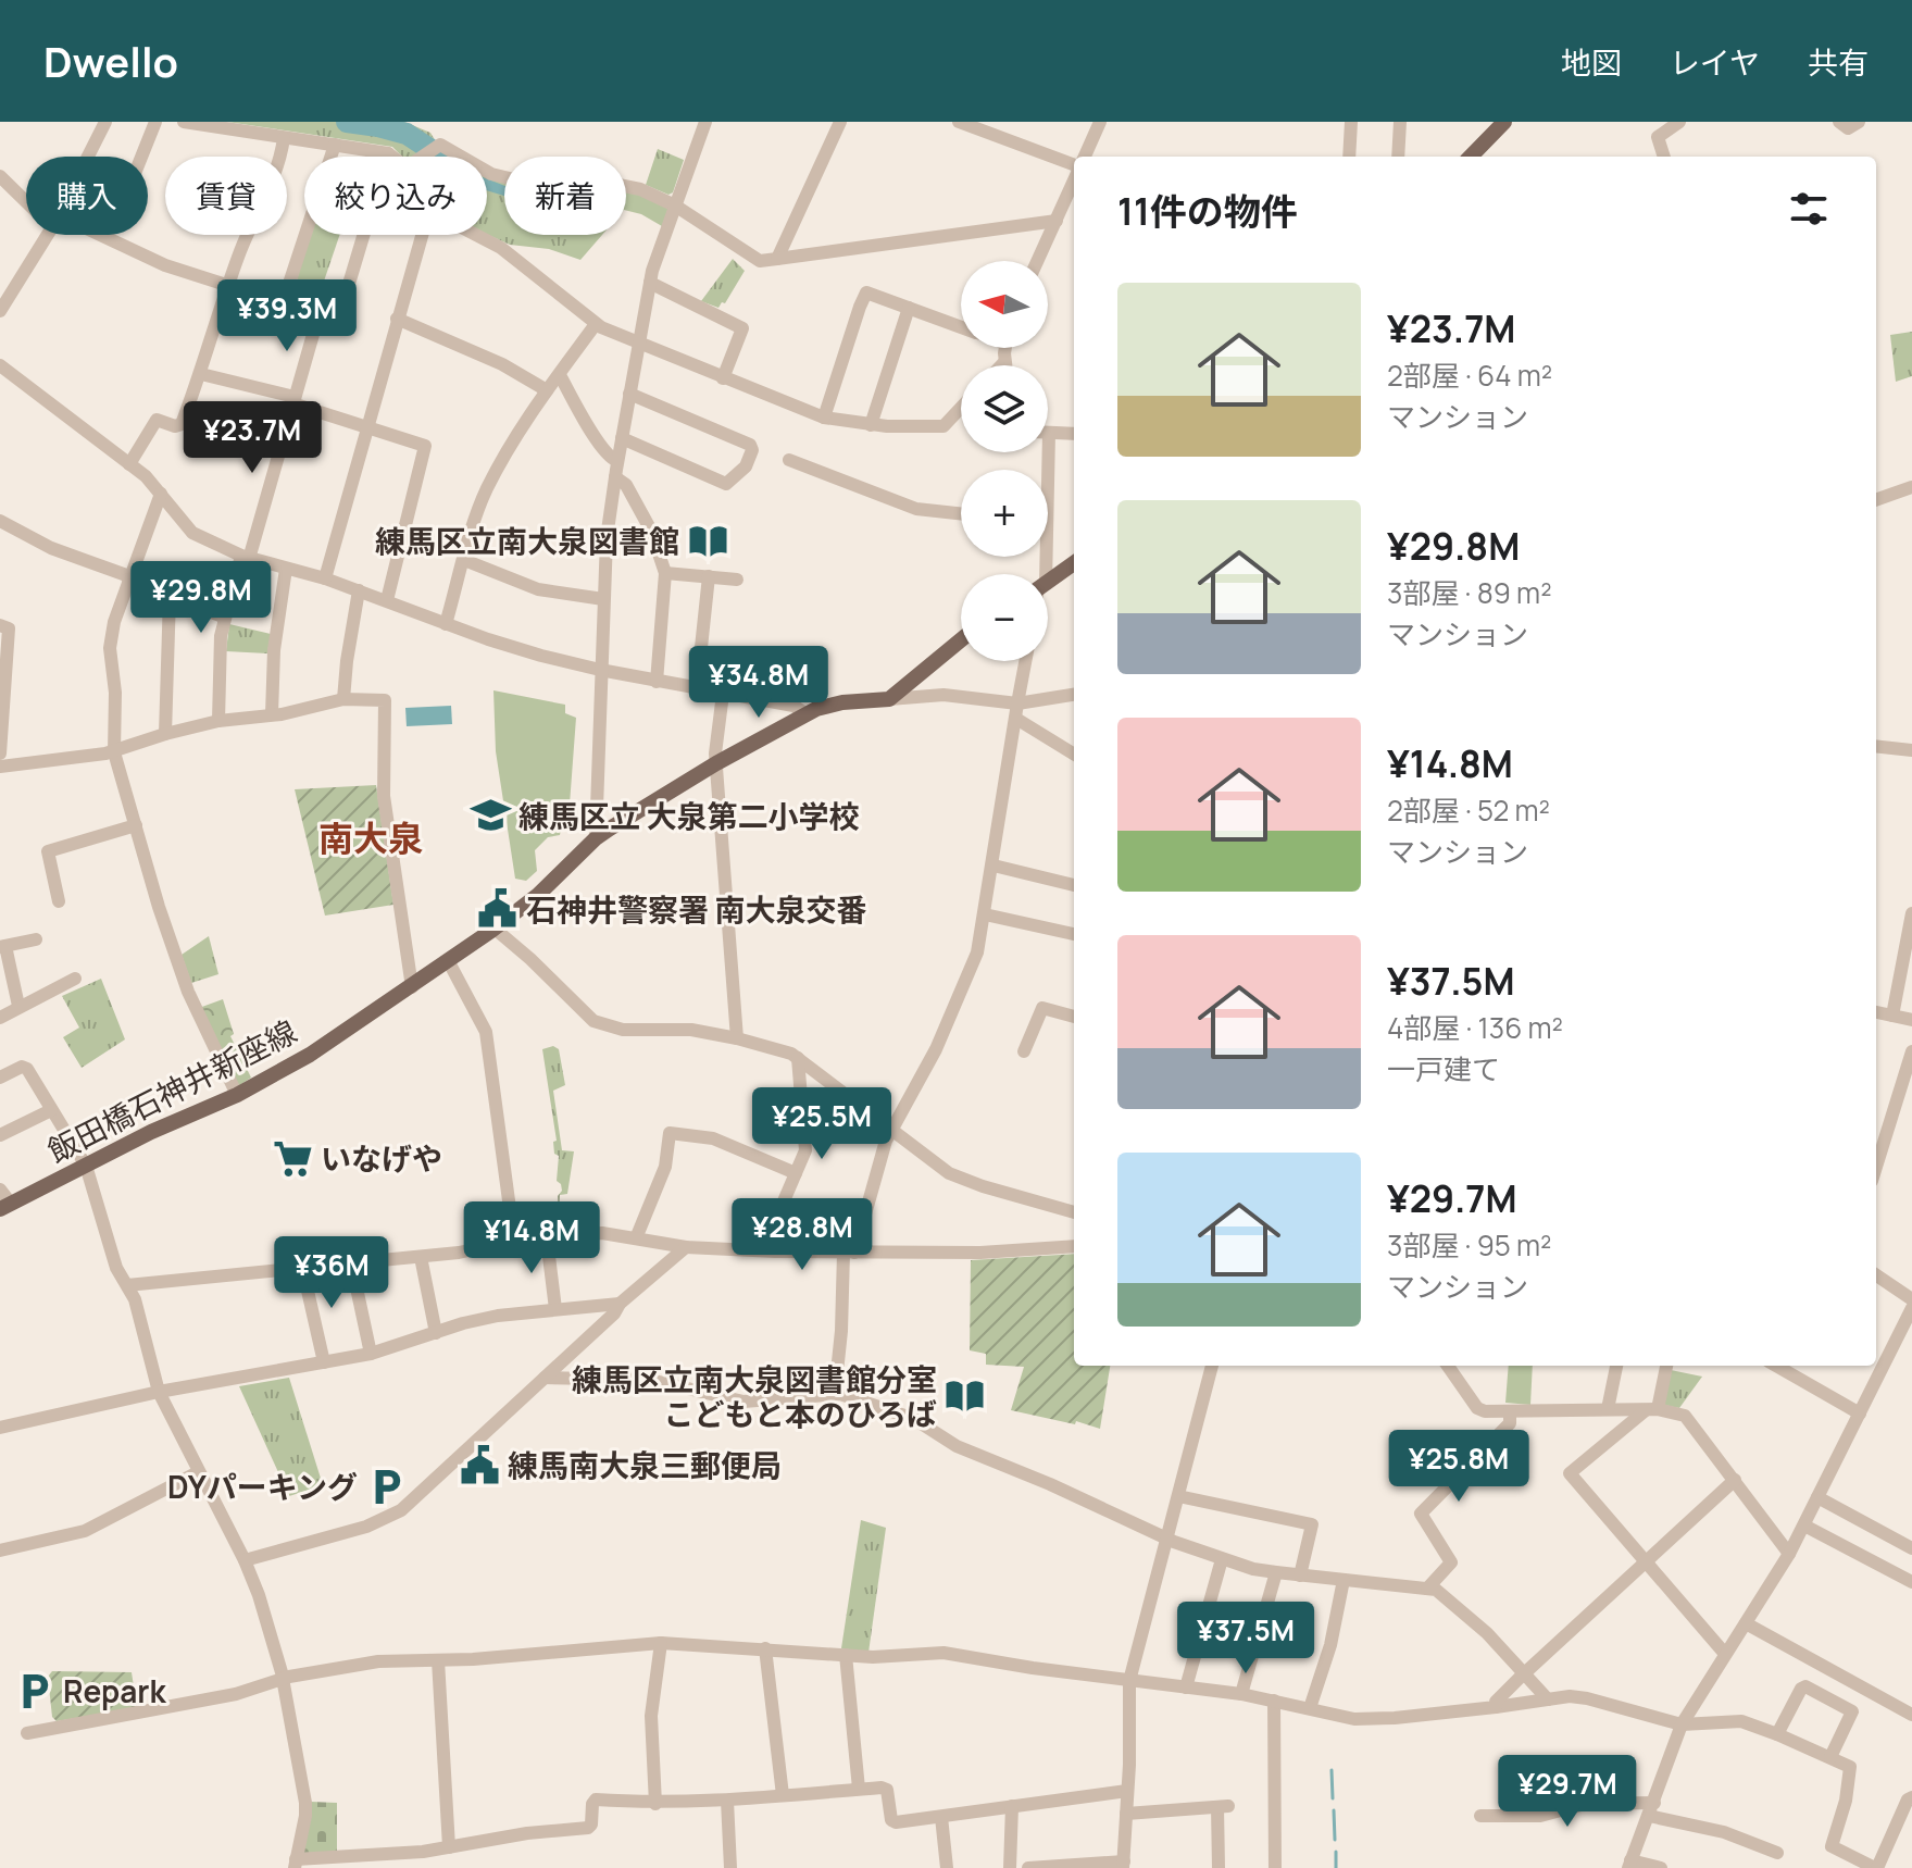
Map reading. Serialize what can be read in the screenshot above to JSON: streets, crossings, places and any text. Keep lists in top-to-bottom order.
{
  "streets": {
    "main road": ["飯田橋石神井新座線"]
  },
  "districts": ["南大泉"],
  "places": {
    "library": ["練馬区立南大泉図書館", "練馬区立南大泉図書館分室 こどもと本のひろば"],
    "school or university": ["練馬区立 大泉第二小学校"],
    "public building": ["石神井警察署 南大泉交番", "練馬南大泉三郵便局"],
    "supermarket": ["いなげや"],
    "parking": ["DYパーキング", "Repark"]
  },
  "north": "left",
  "page": {
    "header": "Dwello",
    "nav": ["地図", "レイヤ", "共有"],
    "chip": [
      "購入",
      "賃貸",
      "絞り込み",
      "新着"
    ],
    "heading": "11件の物件",
    "map_buttons": ["+", "−"],
    "list": [
      {
        "name": "¥23.7M",
        "note": "2部屋 · 64 m² · マンション"
      },
      {
        "name": "¥29.8M",
        "note": "3部屋 · 89 m² · マンション"
      },
      {
        "name": "¥14.8M",
        "note": "2部屋 · 52 m² · マンション"
      },
      {
        "name": "¥37.5M",
        "note": "4部屋 · 136 m² · 一戸建て"
      },
      {
        "name": "¥29.7M",
        "note": "3部屋 · 95 m² · マンション"
      }
    ],
    "price": [
      "¥39.3M",
      "¥23.7M",
      "¥29.8M",
      "¥34.8M",
      "¥25.5M",
      "¥28.8M",
      "¥14.8M",
      "¥36M",
      "¥25.8M",
      "¥37.5M",
      "¥29.7M"
    ]
  }
}
